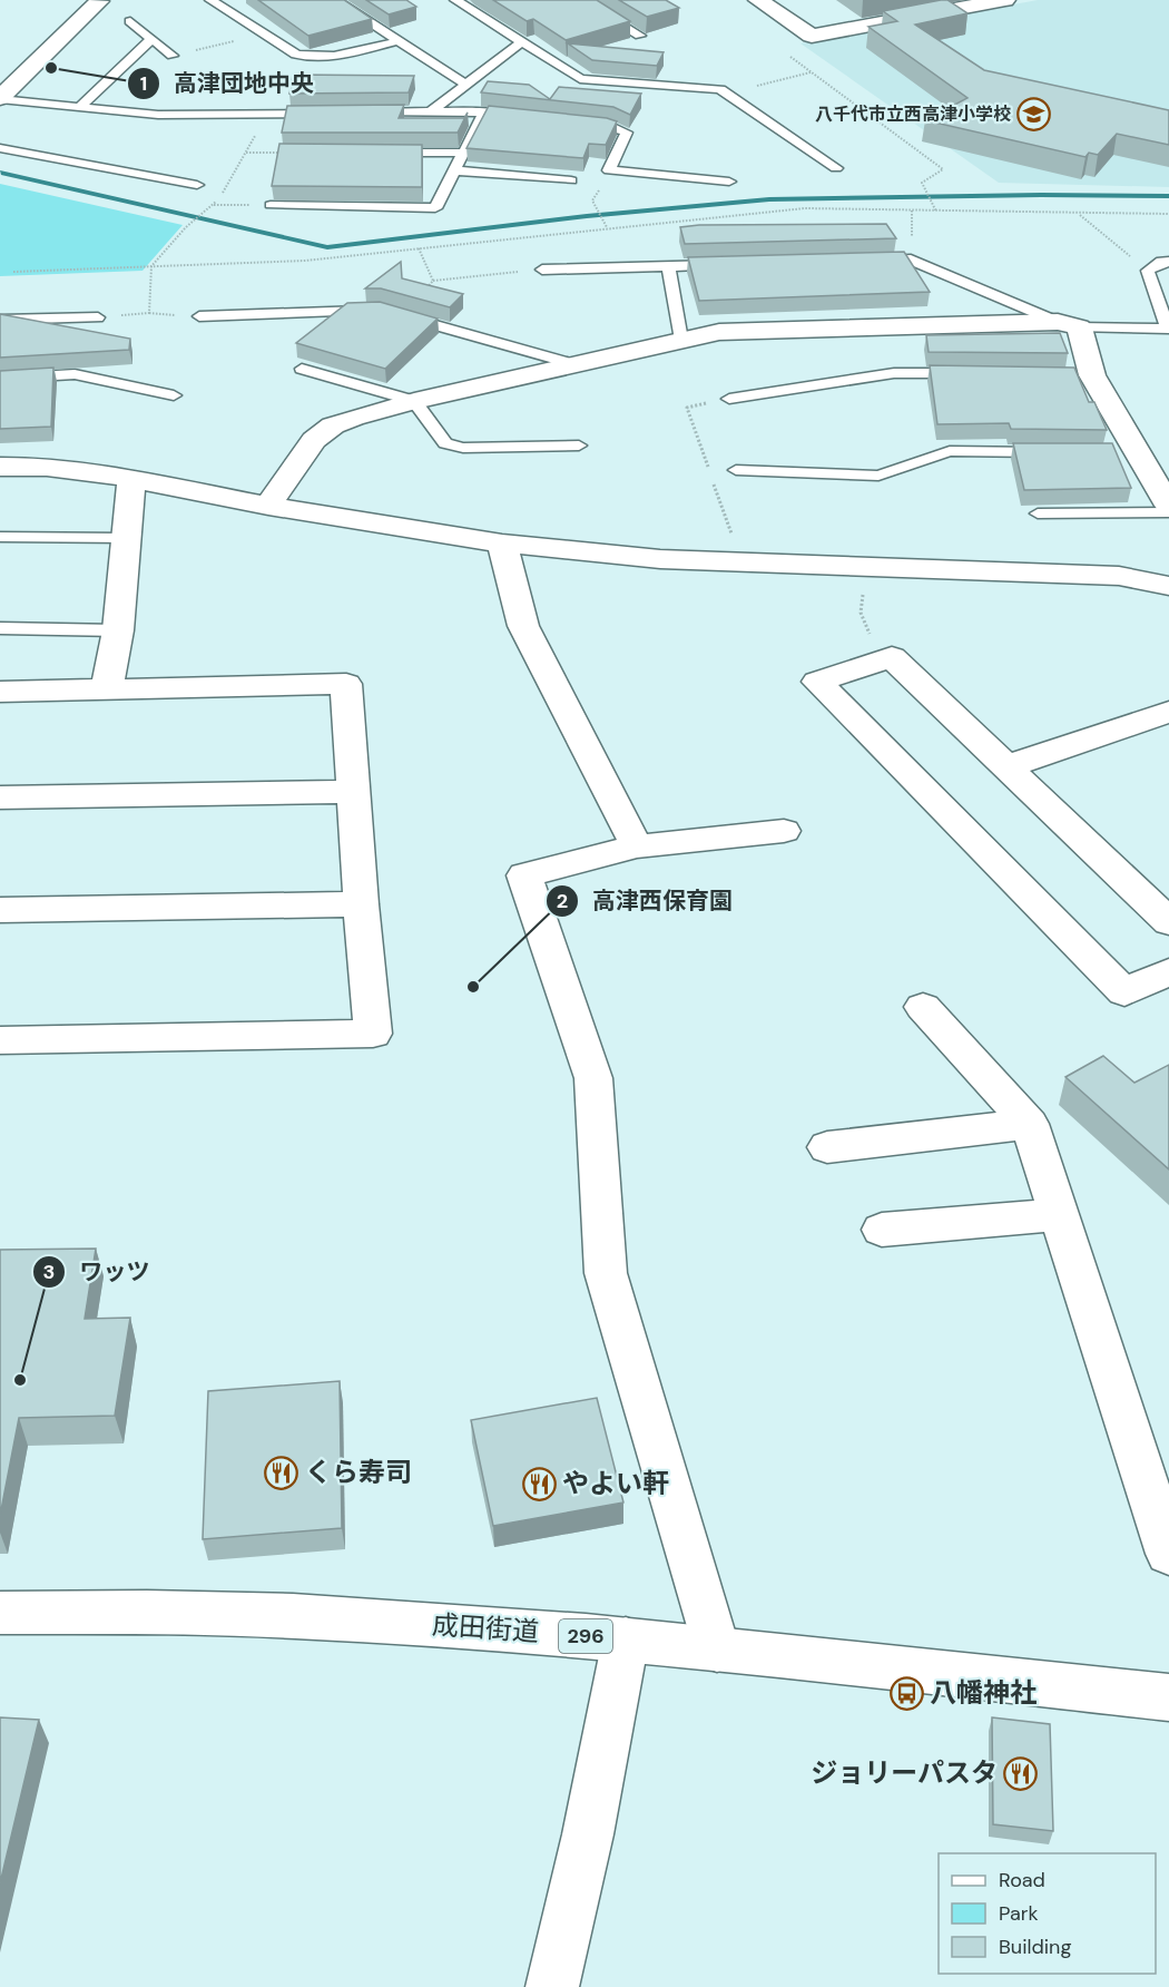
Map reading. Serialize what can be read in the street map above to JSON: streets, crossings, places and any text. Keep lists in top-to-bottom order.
{
  "streets": {
    "main road": ["成田街道", "296"]
  },
  "places": {
    "other": ["高津団地中央", "高津西保育園", "ワッツ"],
    "school or university": ["八千代市立西高津小学校"],
    "restaurant": ["くら寿司", "やよい軒", "ジョリーパスタ"],
    "bus stop": ["八幡神社"]
  },
  "legend": ["Road", "Park", "Building"]
}
